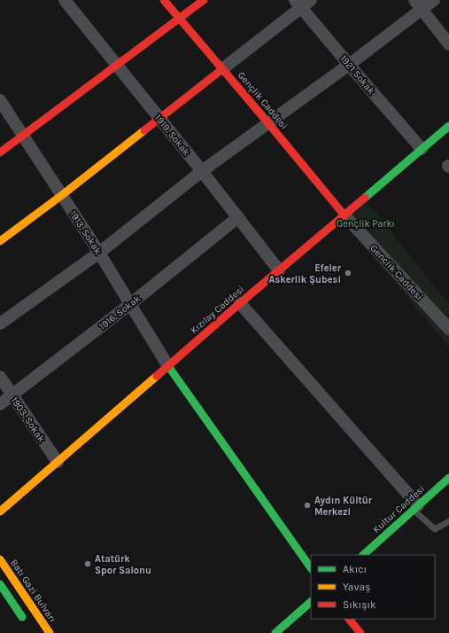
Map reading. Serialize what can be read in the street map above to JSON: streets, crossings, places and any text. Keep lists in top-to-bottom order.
{
  "streets": {
    "street": [
      "1921 Sokak",
      "Gençlik Caddesi",
      "1919. Sokak",
      "1913. Sokak",
      "Genclik Caddesi",
      "Kızılay Caddesi",
      "1916. Sokak",
      "1903. Sokak",
      "Kultur Caddesi",
      "Batı Gazi Bulvarı"
    ]
  },
  "crossings": [
    ["1921 Sokak", "Kızılay Caddesi"],
    ["Gençlik Caddesi", "Genclik Caddesi"],
    ["Gençlik Caddesi", "Kızılay Caddesi"],
    ["1919. Sokak", "Kızılay Caddesi"],
    ["1919. Sokak", "1916. Sokak"],
    ["1913. Sokak", "Kızılay Caddesi"],
    ["1913. Sokak", "1916. Sokak"],
    ["Genclik Caddesi", "Kızılay Caddesi"],
    ["Kızılay Caddesi", "1903. Sokak"],
    ["1916. Sokak", "1903. Sokak"]
  ],
  "parks": ["Gençlik Parkı"],
  "places": ["Efeler Askerlik Şubesi", "Aydın Kültür Merkezi", "Atatürk Spor Salonu"],
  "legend": ["Akıcı", "Yavaş", "Sıkışık"]
}
